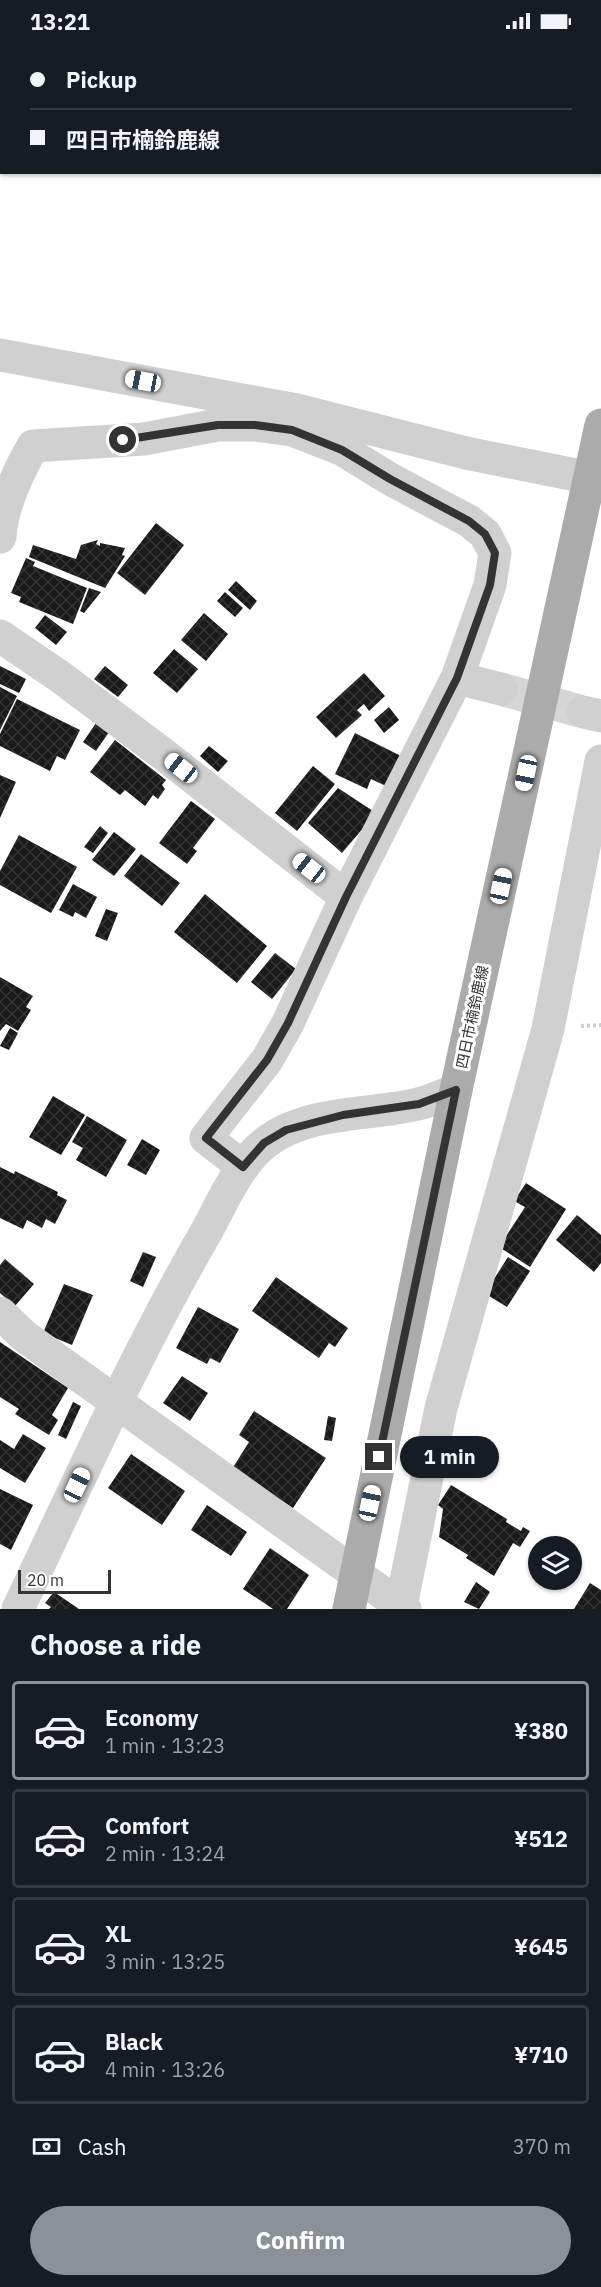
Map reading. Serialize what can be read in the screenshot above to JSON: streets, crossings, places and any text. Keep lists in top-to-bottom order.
{
  "streets": {
    "main road": ["四日市楠鈴鹿線"]
  },
  "scale_bar": "20 m",
  "page": {
    "status": "13:21",
    "banner": ["Pickup", "四日市楠鈴鹿線"],
    "bubble": "1 min",
    "scale": "20 m",
    "heading": "Choose a ride",
    "list": [
      {
        "name": "Economy",
        "note": "1 min · 13:23",
        "value": "¥380"
      },
      {
        "name": "Comfort",
        "note": "2 min · 13:24",
        "value": "¥512"
      },
      {
        "name": "XL",
        "note": "3 min · 13:25",
        "value": "¥645"
      },
      {
        "name": "Black",
        "note": "4 min · 13:26",
        "value": "¥710"
      }
    ],
    "pay": ["Cash", "370 m"],
    "buttons": "Confirm"
  }
}
